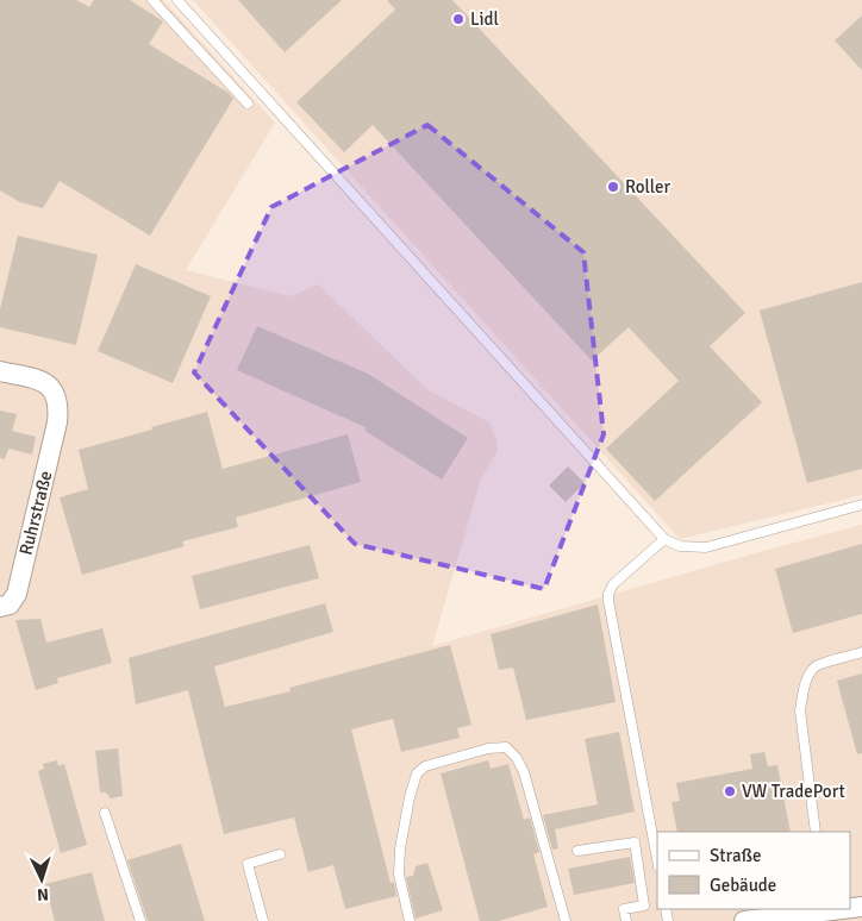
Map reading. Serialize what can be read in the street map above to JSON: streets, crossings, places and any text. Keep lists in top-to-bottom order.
{
  "streets": {
    "street": ["Ruhrstraße"]
  },
  "places": ["Lidl", "Roller", "VW TradePort"],
  "legend": ["Straße", "Gebäude"],
  "north": "bottom"
}
